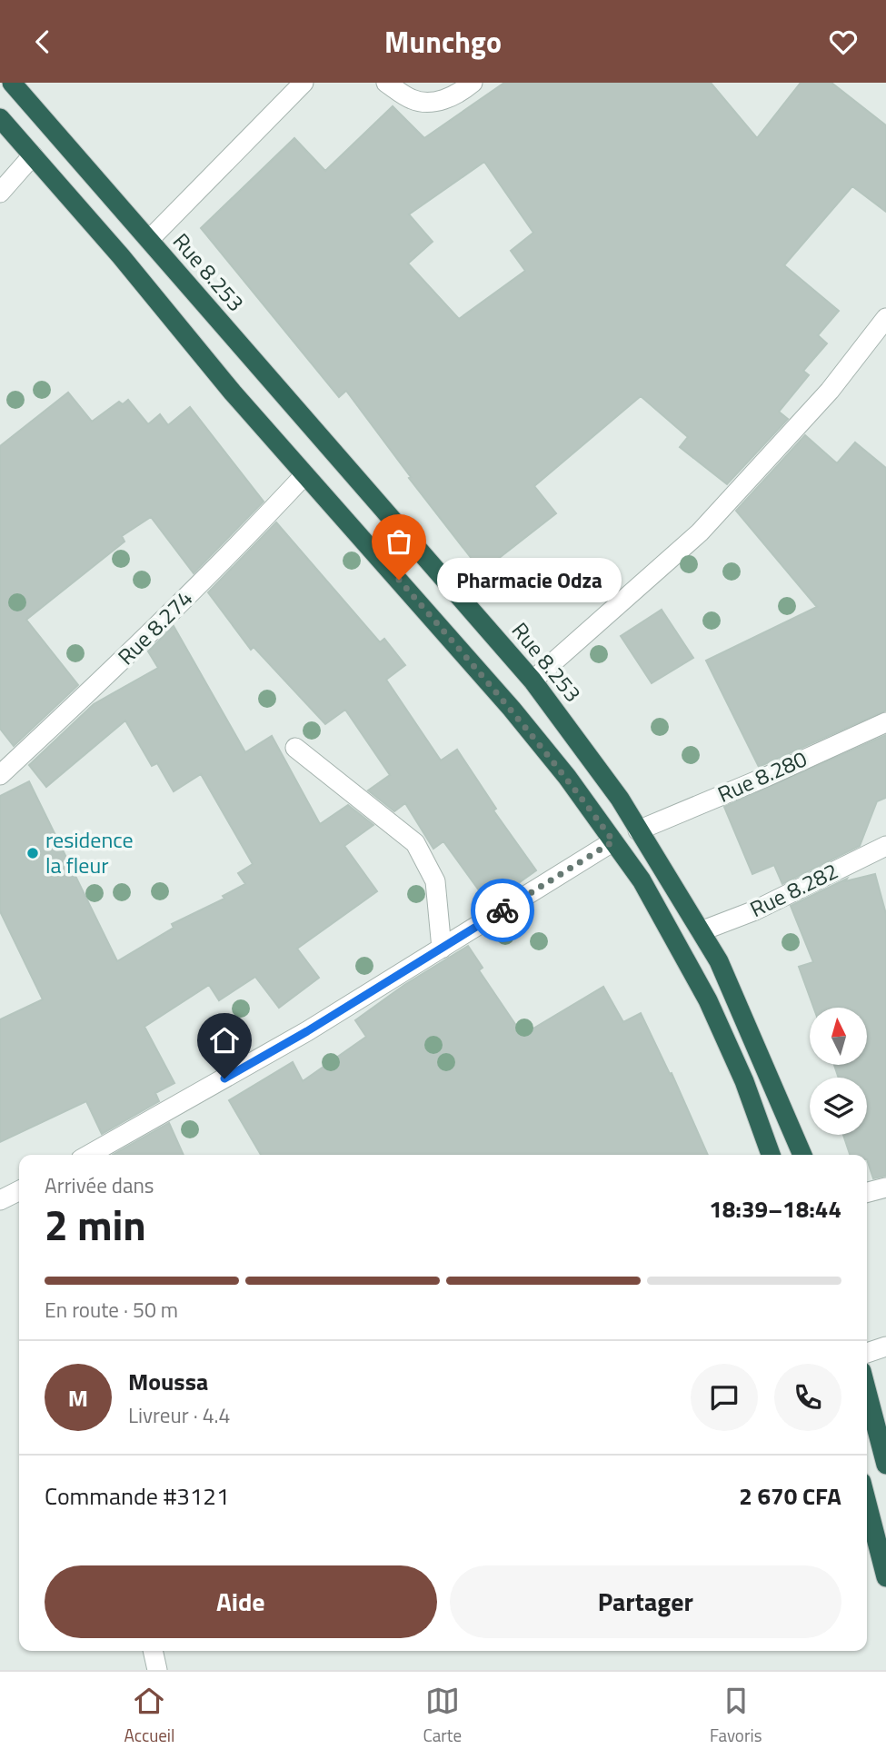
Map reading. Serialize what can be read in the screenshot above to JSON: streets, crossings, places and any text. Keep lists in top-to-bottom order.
{
  "streets": {
    "highway": ["Rue 8.253"],
    "street": ["Rue 8.274", "Rue 8.280", "Rue 8.282"]
  },
  "crossings": [
    ["Rue 8.253", "Rue 8.280"],
    ["Rue 8.253", "Rue 8.282"]
  ],
  "places": ["Pharmacie Odza", "residence la fleur"],
  "north": "top",
  "page": {
    "header": "Munchgo",
    "bubble": "Pharmacie Odza",
    "heading": ["2 min", "Arrivée dans", "18:39–18:44"],
    "panel": [
      "Moussa",
      "Livreur · 4.4",
      "Commande #3121",
      "2 670 CFA"
    ],
    "bar": "En route · 50 m",
    "round": "M",
    "buttons": ["Aide", "Partager"],
    "tabs": ["Accueil", "Carte", "Favoris"]
  }
}
